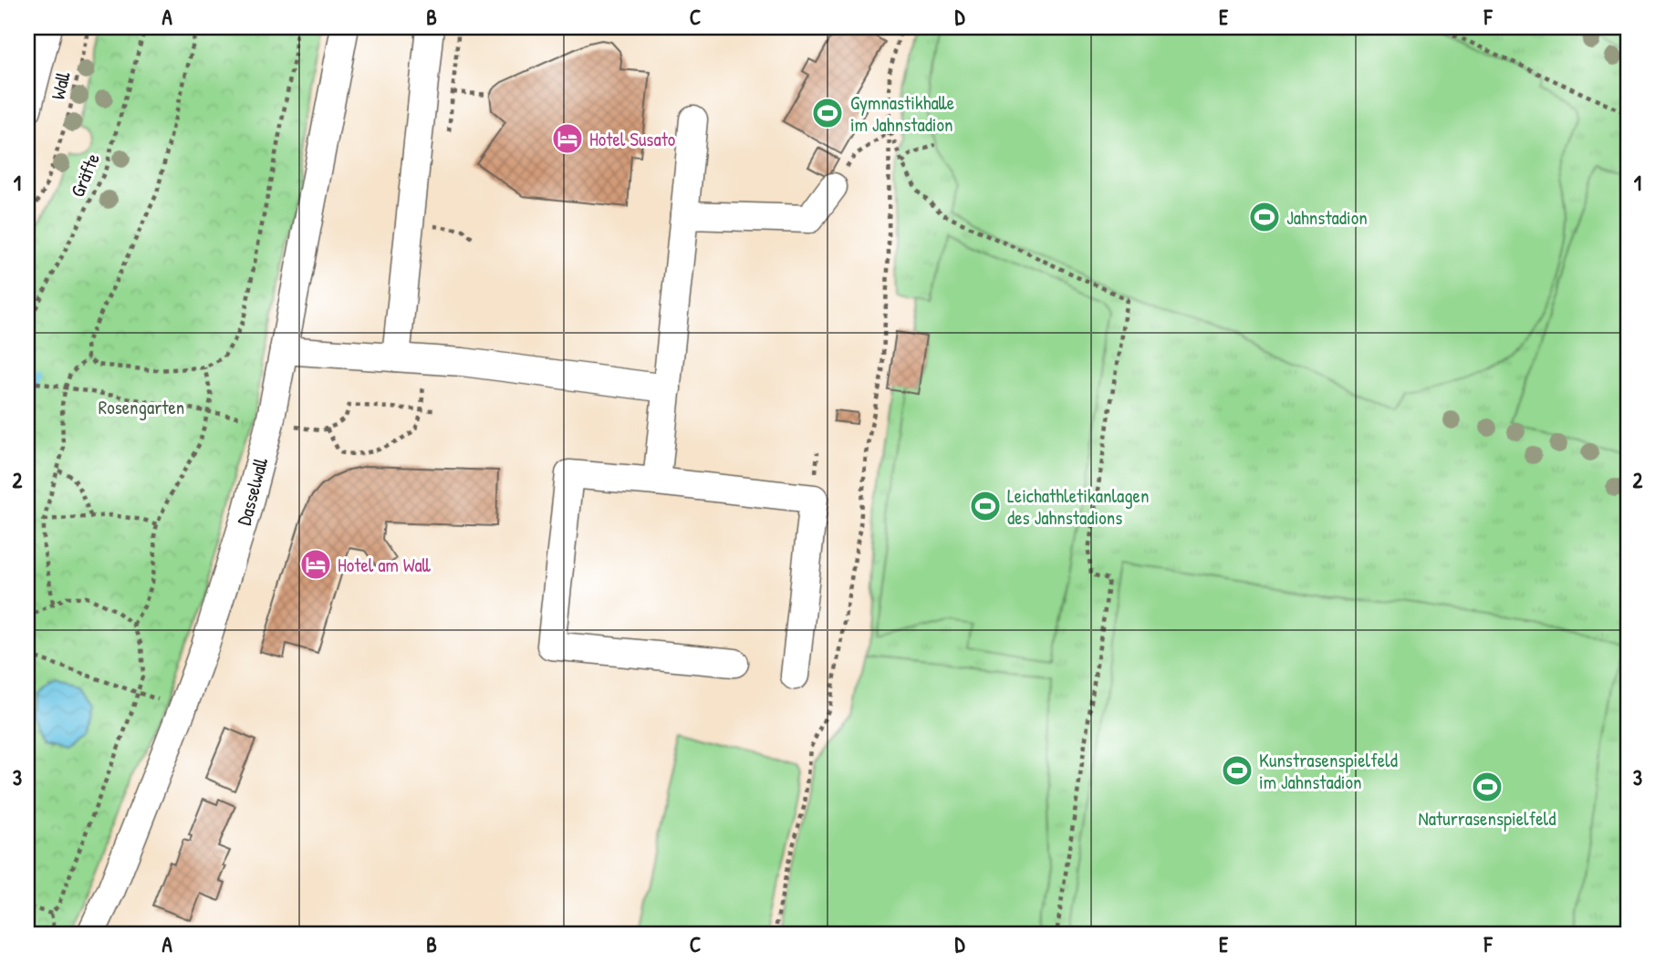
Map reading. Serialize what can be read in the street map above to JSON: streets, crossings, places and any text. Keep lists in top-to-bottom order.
{
  "streets": {
    "street": ["Dasselwall"],
    "path": ["Wall", "Gräfte"]
  },
  "parks": ["Rosengarten"],
  "places": {
    "sports": [
      "Gymnastikhalle im Jahnstadion",
      "Jahnstadion",
      "Leichathletikanlagen des Jahnstadions",
      "Kunstrasenspielfeld im Jahnstadion",
      "Naturrasenspielfeld"
    ],
    "hotel": ["Hotel Susato", "Hotel am Wall"]
  },
  "grid": {
    "columns": [
      "A",
      "B",
      "C",
      "D",
      "E",
      "F"
    ],
    "rows": ["1", "2", "3"]
  }
}
